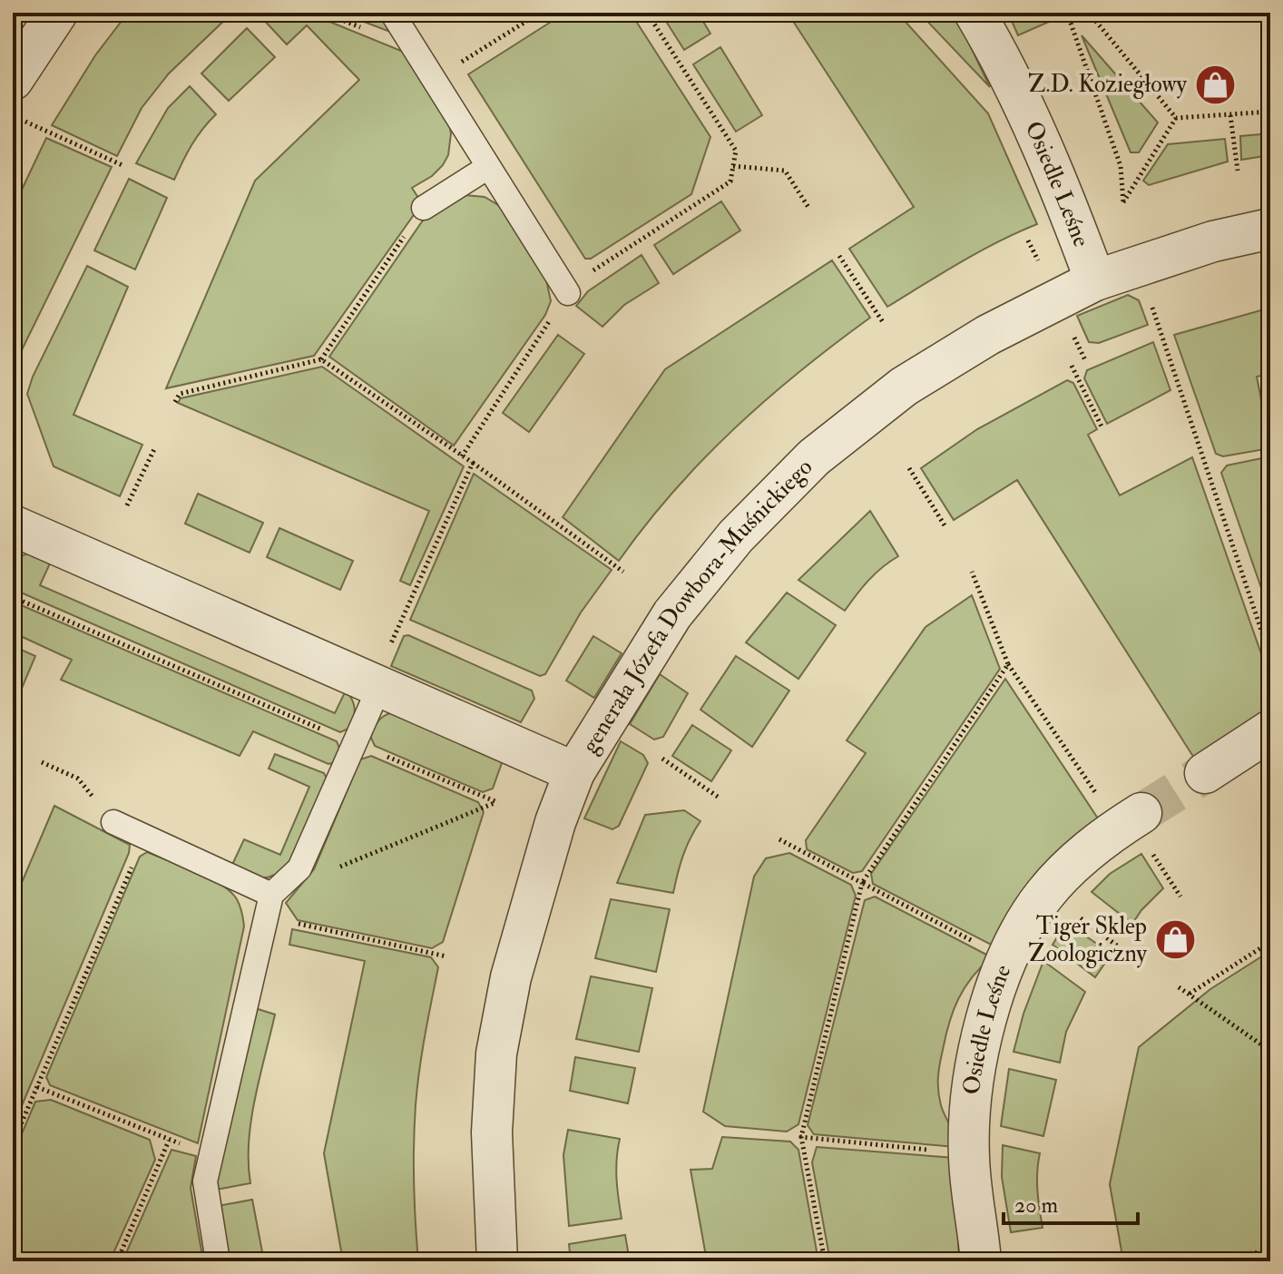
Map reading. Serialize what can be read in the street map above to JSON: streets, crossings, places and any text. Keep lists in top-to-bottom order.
{
  "streets": {
    "street": ["Osiedle Leśne", "generała Józefa Dowbora-Muśnickiego"]
  },
  "crossings": [
    ["Osiedle Leśne", "generała Józefa Dowbora-Muśnickiego"]
  ],
  "places": {
    "shop": ["Z.D. Koziegłowy", "Tiger Sklep Zoologiczny"]
  },
  "scale_bar": "20 m"
}
